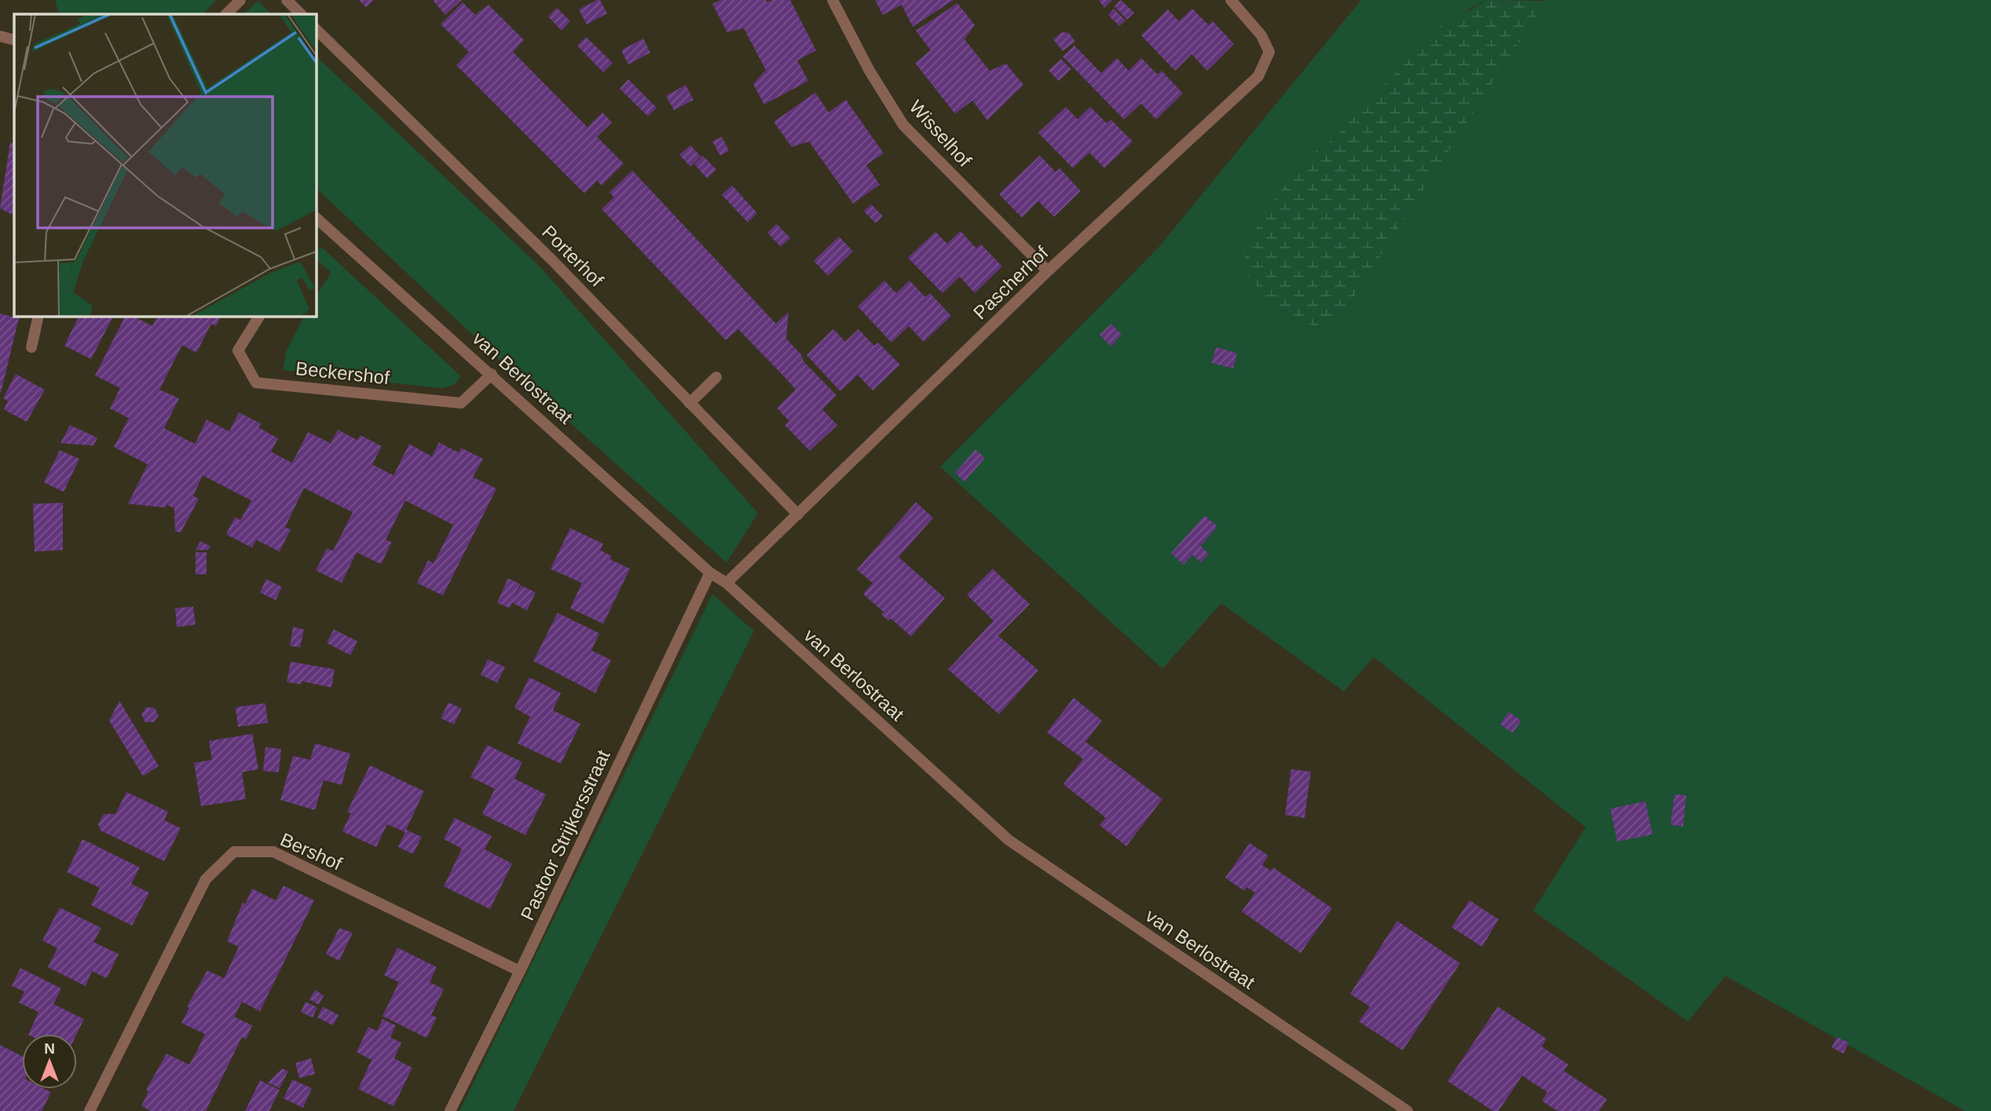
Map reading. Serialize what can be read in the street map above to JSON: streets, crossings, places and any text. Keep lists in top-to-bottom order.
{
  "streets": {
    "street": [
      "Wisselhof",
      "Porterhof",
      "Pascherhof",
      "Beckershof",
      "van Berlostraat",
      "Pastoor Strijkersstraat",
      "Bershof"
    ]
  },
  "crossings": [
    ["Wisselhof", "Pascherhof"],
    ["Porterhof", "Pascherhof"],
    ["Pascherhof", "van Berlostraat"],
    ["Beckershof", "van Berlostraat"],
    ["van Berlostraat", "Pastoor Strijkersstraat"],
    ["Pastoor Strijkersstraat", "Bershof"]
  ],
  "north": "top"
}
